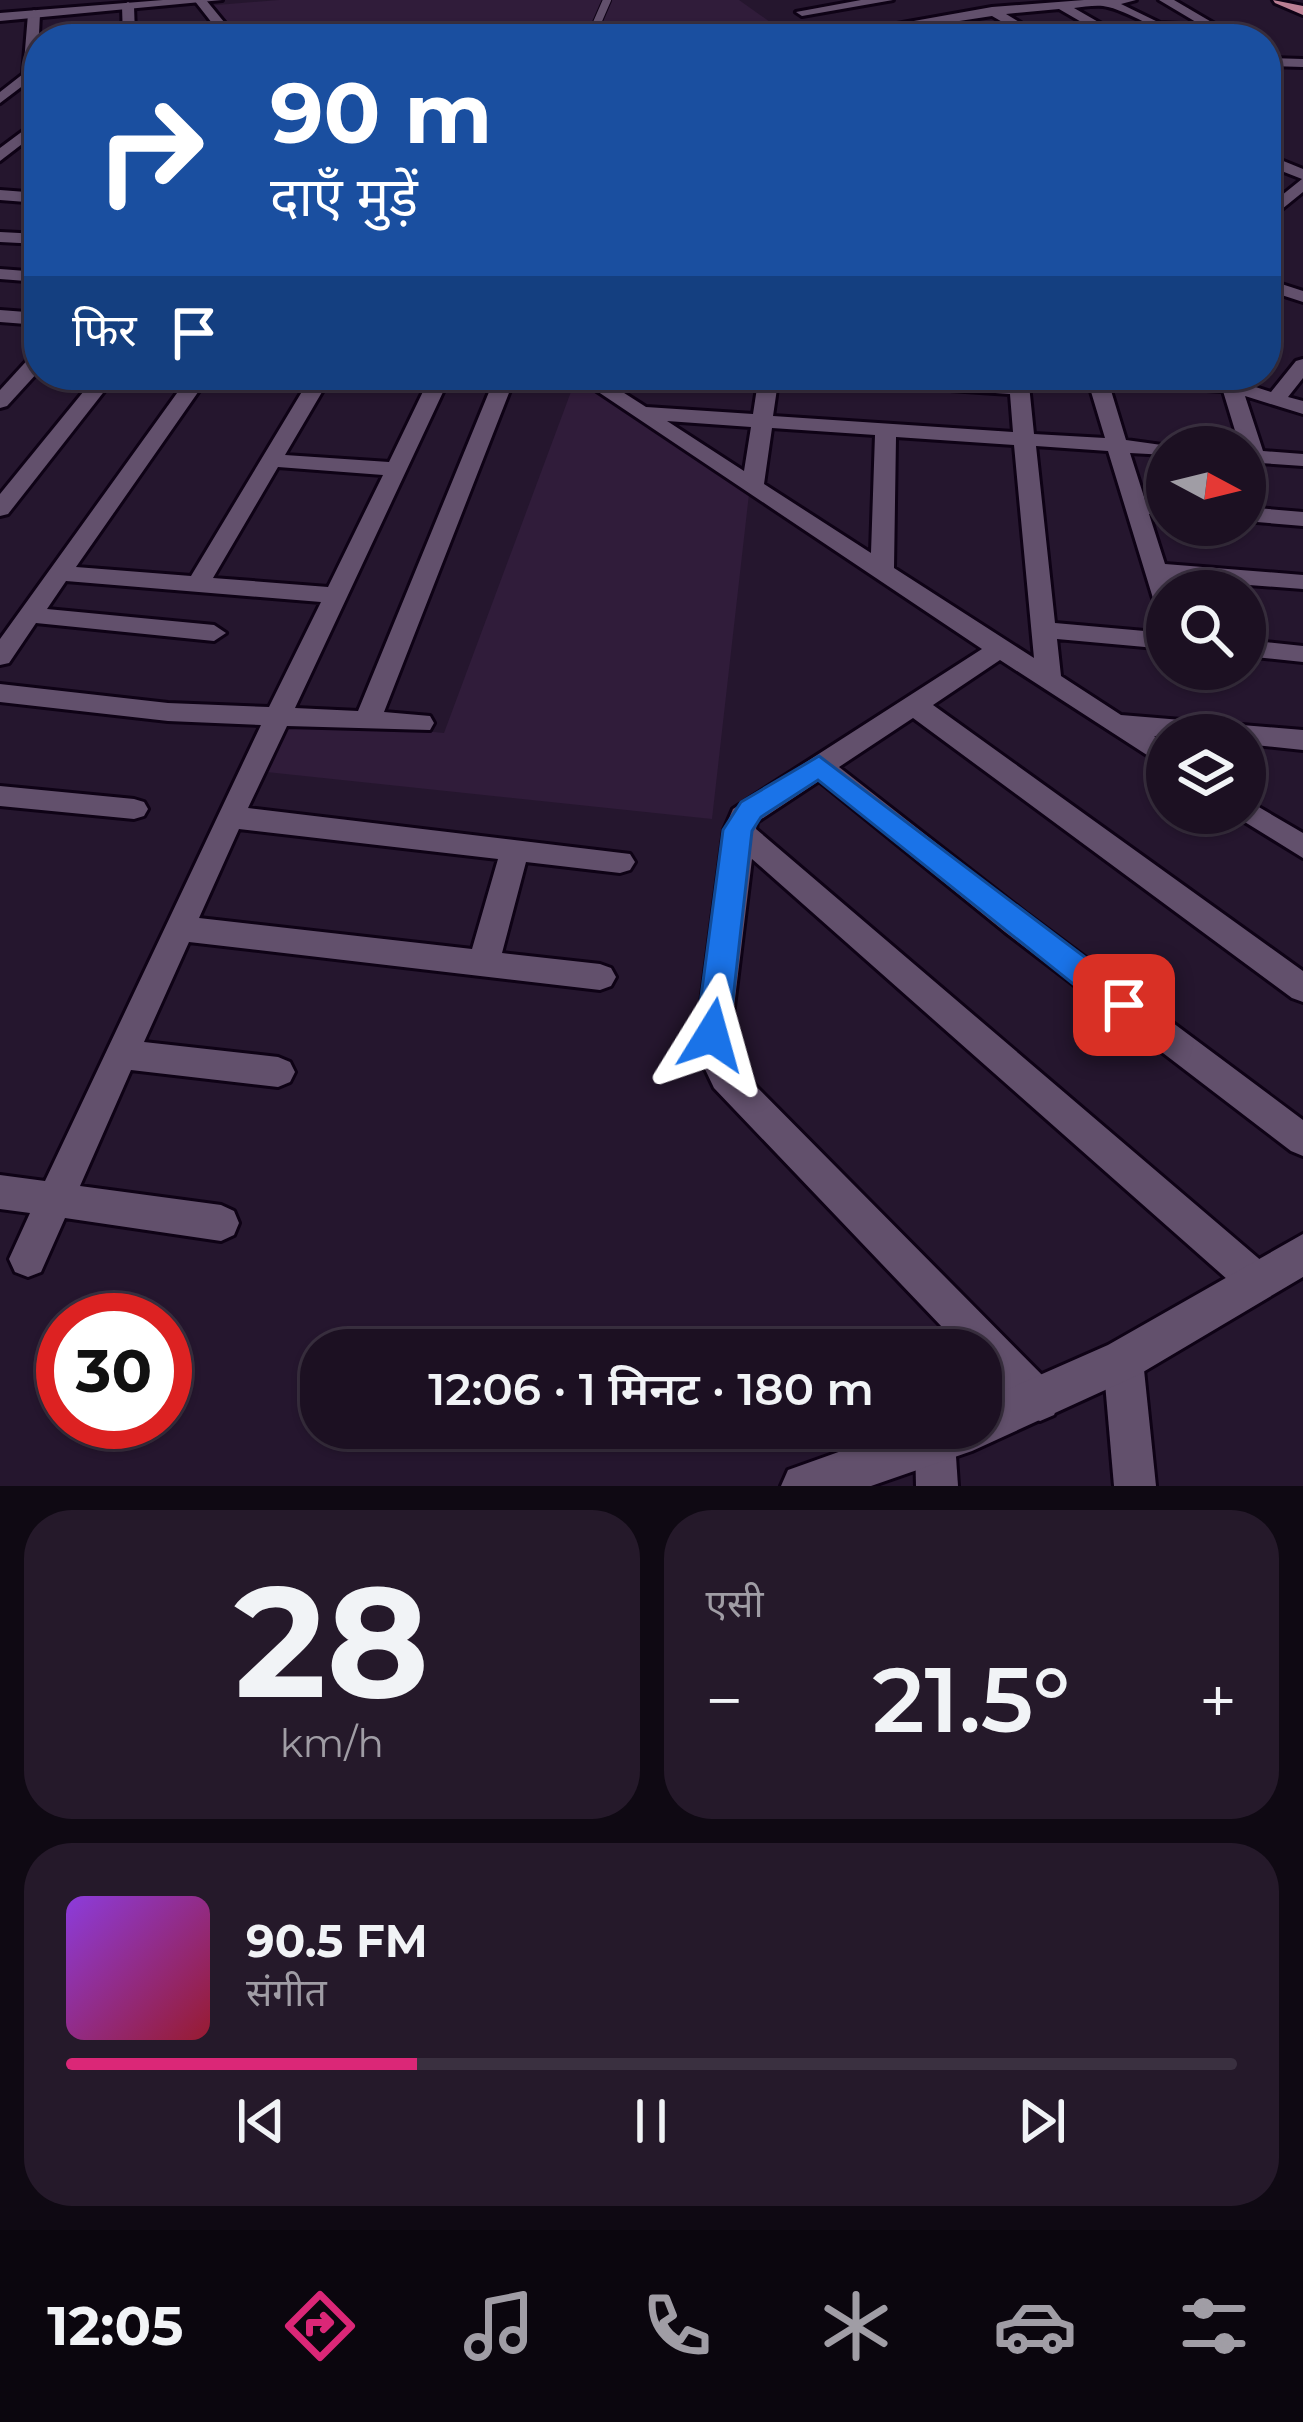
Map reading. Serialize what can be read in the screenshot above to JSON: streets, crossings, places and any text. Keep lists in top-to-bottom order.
{
  "north": "right",
  "page": {
    "turn": ["90 m", "दाएँ मुड़ें"],
    "then": "फिर",
    "limit": "30",
    "trip": "12:06 · 1 मिनट · 180 m",
    "tile": [
      ["28", "km/h"],
      "एसी"
    ],
    "heat": ["−", "21.5°", "+"],
    "song": ["90.5 FM", "संगीत"],
    "tabs": "12:05"
  }
}
